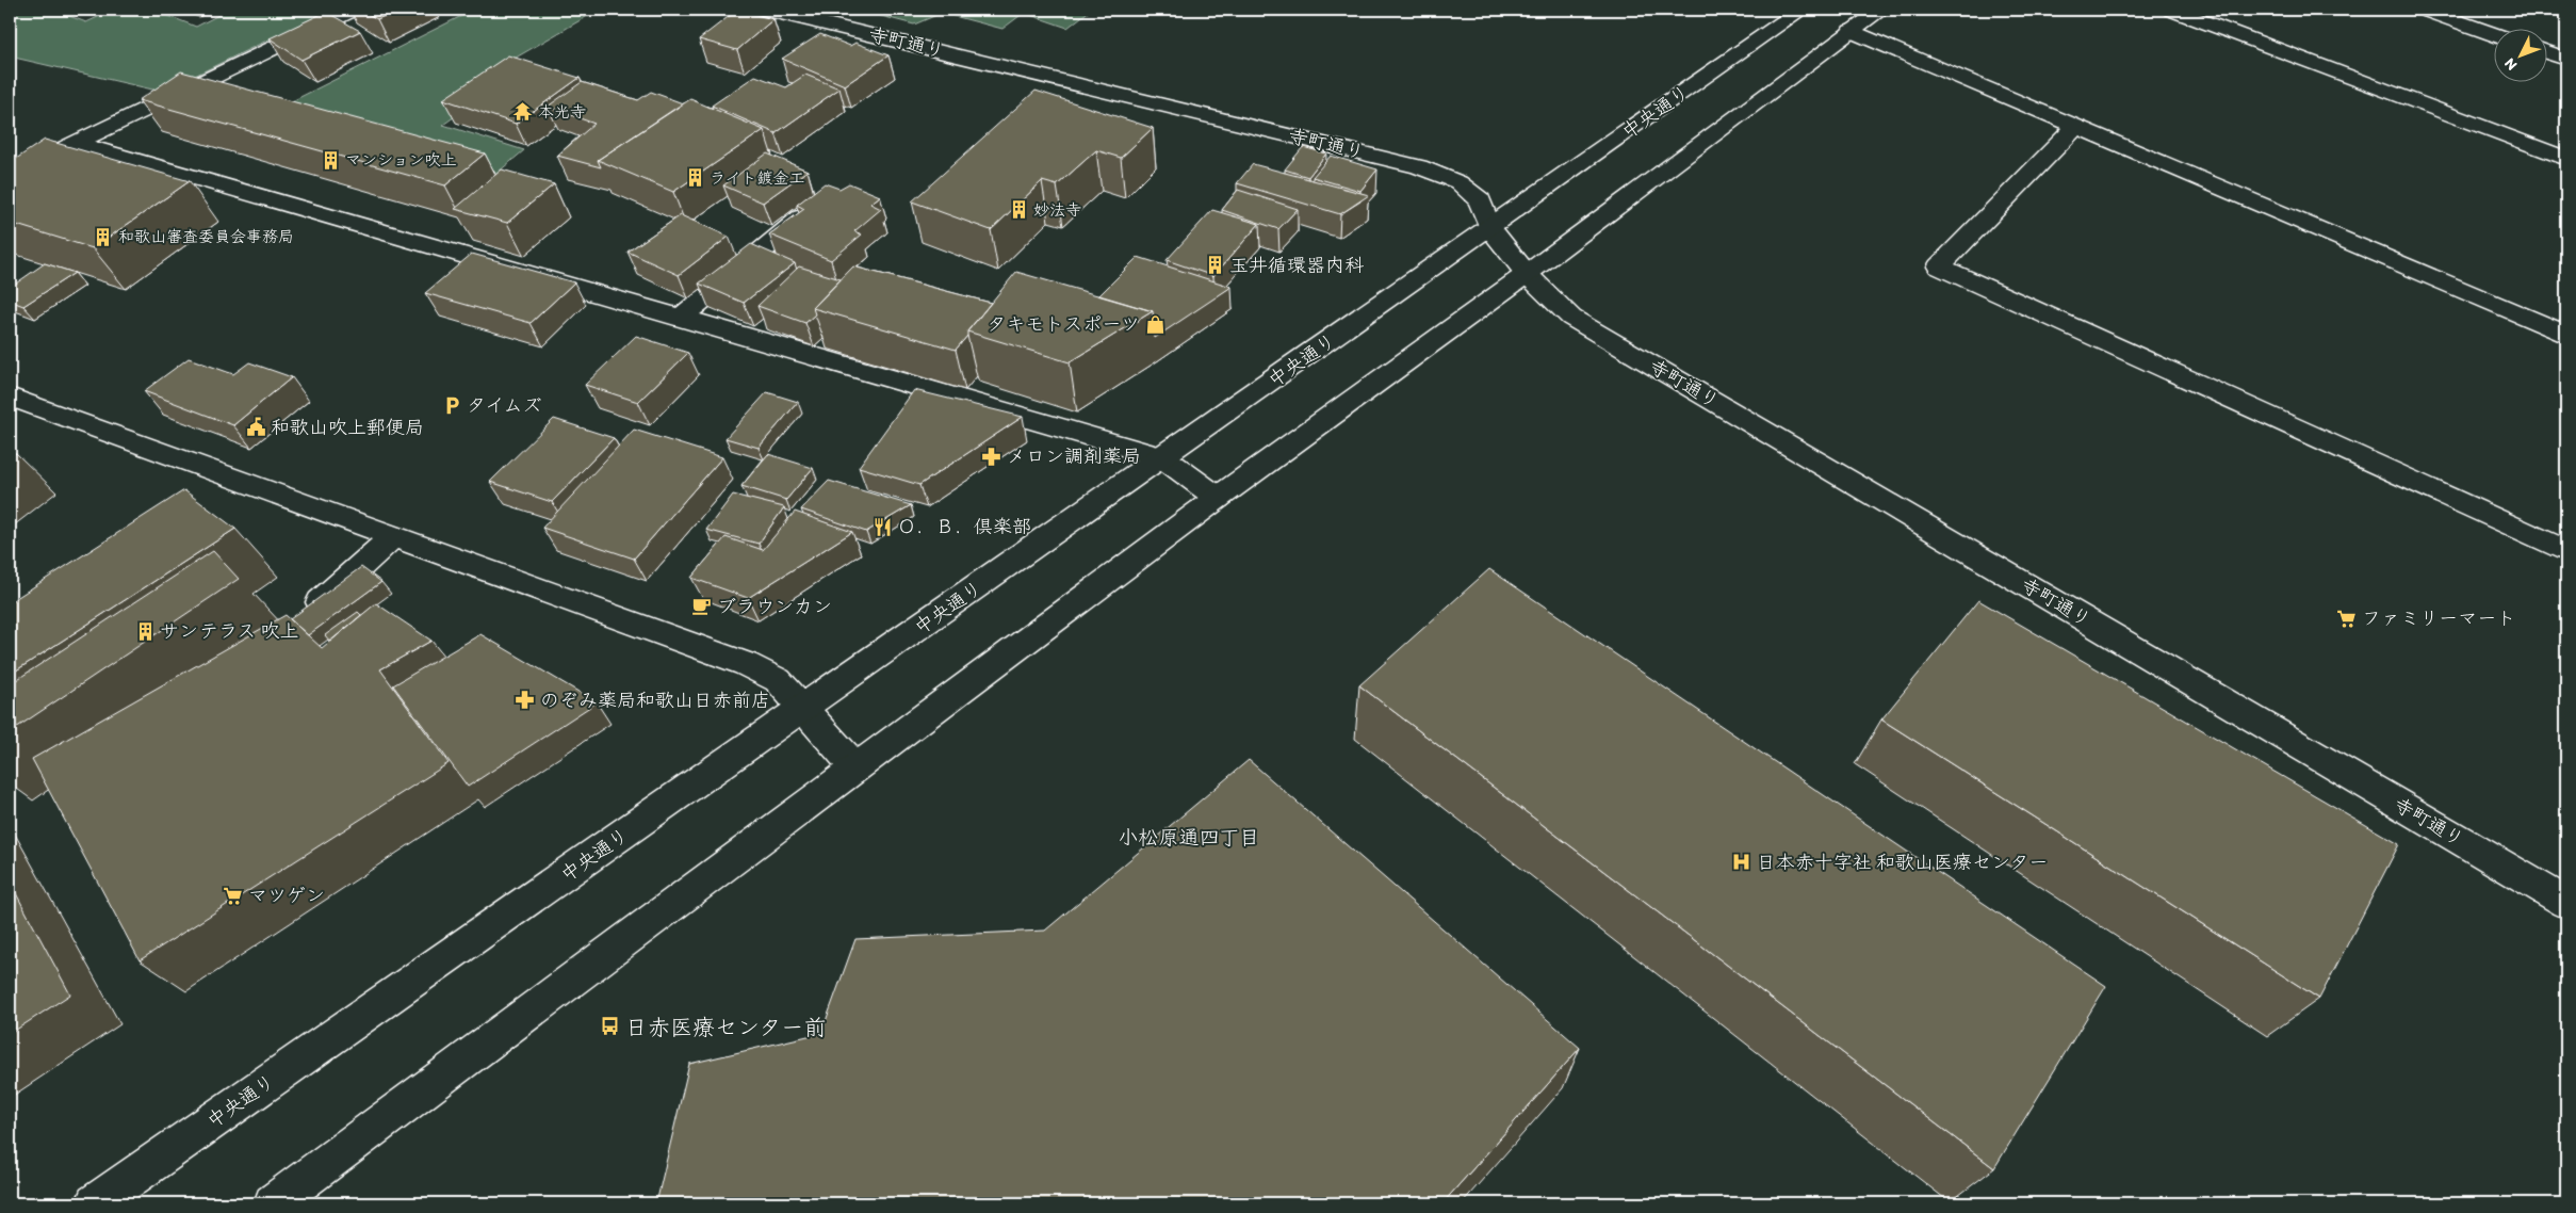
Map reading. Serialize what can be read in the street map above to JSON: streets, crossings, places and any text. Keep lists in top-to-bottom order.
{
  "streets": {
    "main road": ["寺町通り", "中央通り"]
  },
  "crossings": [
    ["寺町通り", "中央通り"]
  ],
  "districts": ["小松原通四丁目"],
  "places": {
    "temple": ["本光寺"],
    "building": [
      "マンション吹上",
      "ライト鍍金工",
      "妙法寺",
      "和歌山審査委員会事務局",
      "玉井循環器内科",
      "サンテラス 吹上"
    ],
    "shop": ["タキモトスポーツ"],
    "parking": ["タイムズ"],
    "public building": ["和歌山吹上郵便局"],
    "pharmacy": ["メロン調剤薬局", "のぞみ薬局和歌山日赤前店"],
    "restaurant": ["Ｏ．Ｂ．倶楽部"],
    "cafe": ["ブラウンカン"],
    "supermarket": ["ファミリーマート", "マツゲン"],
    "hospital": ["日本赤十字社 和歌山医療センター"],
    "bus stop": ["日赤医療センター前"]
  },
  "north": "bottom left"
}
